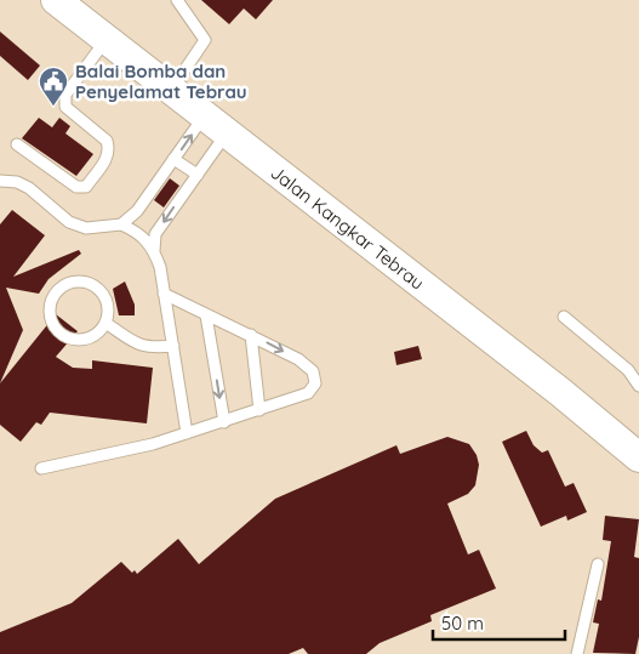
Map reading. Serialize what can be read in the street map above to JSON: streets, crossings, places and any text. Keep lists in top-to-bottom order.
{
  "streets": {
    "street": ["Jalan Kangkar Tebrau"]
  },
  "places": {
    "public building": ["Balai Bomba dan Penyelamat Tebrau"]
  },
  "scale_bar": "50 m"
}
